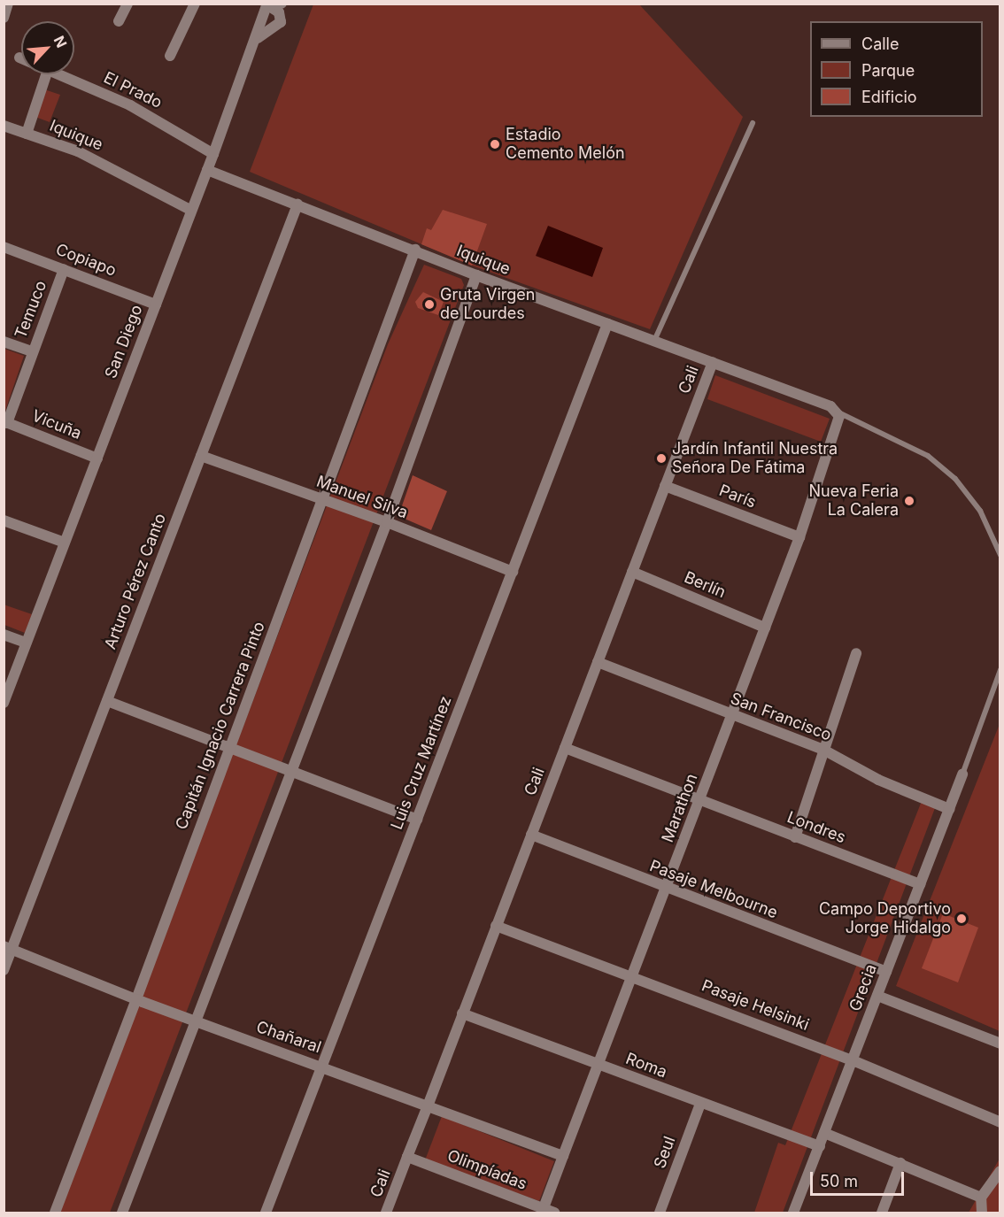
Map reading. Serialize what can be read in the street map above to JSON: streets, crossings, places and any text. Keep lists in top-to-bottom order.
{
  "streets": {
    "street": [
      "El Prado",
      "Iquique",
      "Copiapo",
      "Temuco",
      "San Diego",
      "Cali",
      "Vicuña",
      "París",
      "Manuel Silva",
      "Arturo Pérez Canto",
      "Berlín",
      "San Francisco",
      "Capitán Ignacio Carrera Pinto",
      "Luis Cruz Martínez",
      "Marathon",
      "Londres",
      "Pasaje Melbourne",
      "Grecia",
      "Pasaje Helsinki",
      "Chañaral",
      "Roma",
      "Seul",
      "Olimpíadas"
    ]
  },
  "crossings": [
    ["El Prado", "San Diego"],
    ["Iquique", "San Diego"],
    ["Iquique", "Cali"],
    ["Iquique", "Arturo Pérez Canto"],
    ["Iquique", "Capitán Ignacio Carrera Pinto"],
    ["Iquique", "Luis Cruz Martínez"],
    ["Iquique", "Marathon"],
    ["Copiapo", "Temuco"],
    ["Copiapo", "San Diego"],
    ["Temuco", "Vicuña"],
    ["San Diego", "Vicuña"],
    ["Cali", "París"],
    ["Cali", "Berlín"],
    ["Cali", "San Francisco"],
    ["Cali", "Londres"],
    ["Cali", "Pasaje Melbourne"],
    ["Cali", "Pasaje Helsinki"],
    ["Cali", "Chañaral"],
    ["Cali", "Roma"],
    ["Cali", "Olimpíadas"],
    ["París", "Marathon"],
    ["Manuel Silva", "Arturo Pérez Canto"],
    ["Manuel Silva", "Capitán Ignacio Carrera Pinto"],
    ["Manuel Silva", "Luis Cruz Martínez"],
    ["Arturo Pérez Canto", "Chañaral"],
    ["Berlín", "Marathon"],
    ["San Francisco", "Marathon"],
    ["San Francisco", "Grecia"],
    ["Capitán Ignacio Carrera Pinto", "Chañaral"],
    ["Luis Cruz Martínez", "Chañaral"],
    ["Marathon", "Londres"],
    ["Marathon", "Pasaje Melbourne"],
    ["Marathon", "Pasaje Helsinki"],
    ["Marathon", "Chañaral"],
    ["Marathon", "Roma"],
    ["Marathon", "Olimpíadas"],
    ["Londres", "Grecia"],
    ["Pasaje Melbourne", "Grecia"],
    ["Grecia", "Pasaje Helsinki"],
    ["Grecia", "Roma"],
    ["Roma", "Seul"]
  ],
  "places": [
    "Estadio Cemento Melón",
    "Gruta Virgen de Lourdes",
    "Jardín Infantil Nuestra Señora De Fátima",
    "Nueva Feria La Calera",
    "Campo Deportivo Jorge Hidalgo"
  ],
  "legend": ["Calle", "Parque", "Edificio"],
  "scale_bar": "50 m",
  "north": "top right"
}
